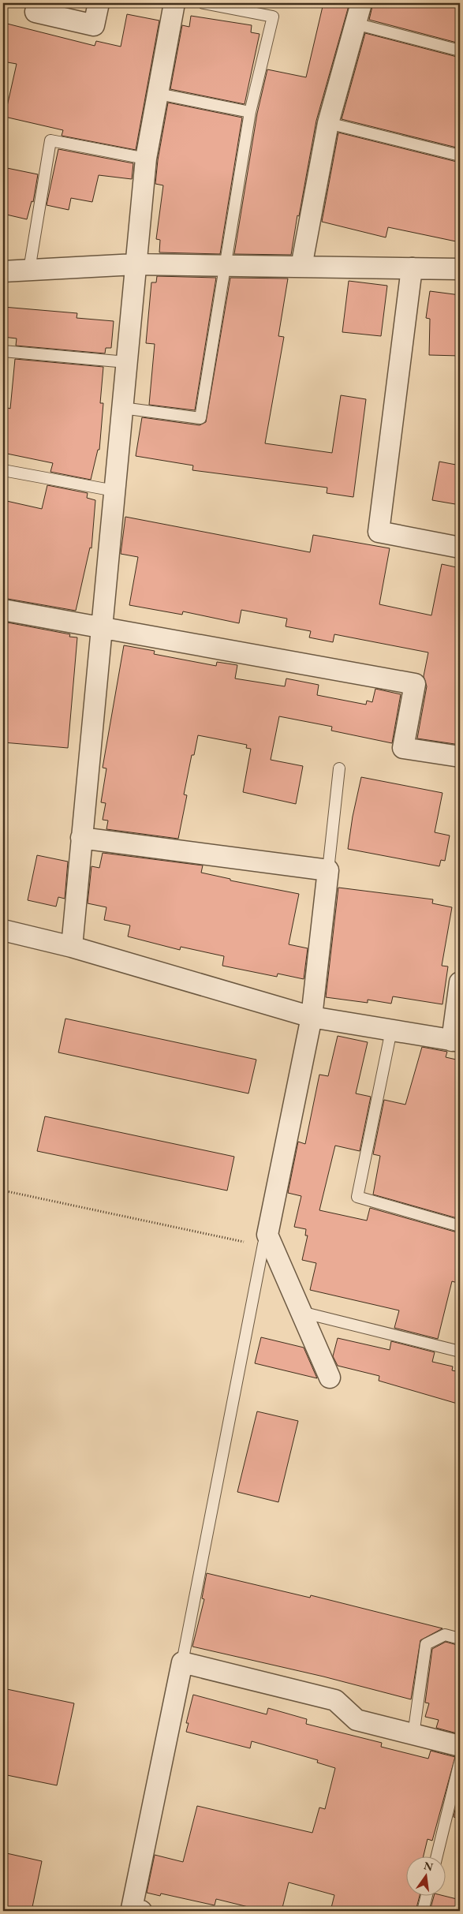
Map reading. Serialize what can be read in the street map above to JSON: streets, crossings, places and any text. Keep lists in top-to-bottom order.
{
  "north": "top"
}
